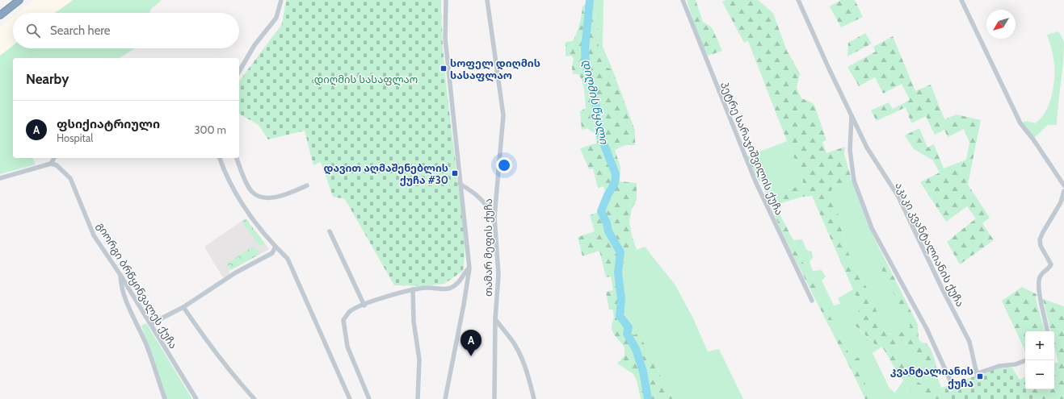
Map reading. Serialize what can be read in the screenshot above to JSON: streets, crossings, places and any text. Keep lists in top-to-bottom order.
{
  "streets": {
    "street": [
      "პეტრე სარაჯიშვილის ქუჩა",
      "აკაკი კვანტალიანის ქუჩა",
      "თამარ მეფის ქუჩა",
      "გიორგი ბრწყინვალეს ქუჩა"
    ]
  },
  "water": ["დიღმის წყალი"],
  "parks": ["დიღმის სასაფლაო"],
  "places": {
    "transit": ["სოფელ დიღმის სასაფლაო", "დავით აღმაშენებლის ქუჩა #30", "კვანტალიანის ქუჩა"]
  },
  "north": "bottom left",
  "page": {
    "search": "Search here",
    "heading": "Nearby",
    "list": [
      {
        "mark": "A",
        "name": "ფსიქიატრიული",
        "note": "Hospital",
        "value": "300 m"
      }
    ],
    "pins": "A",
    "map_buttons": ["+", "−"]
  }
}
